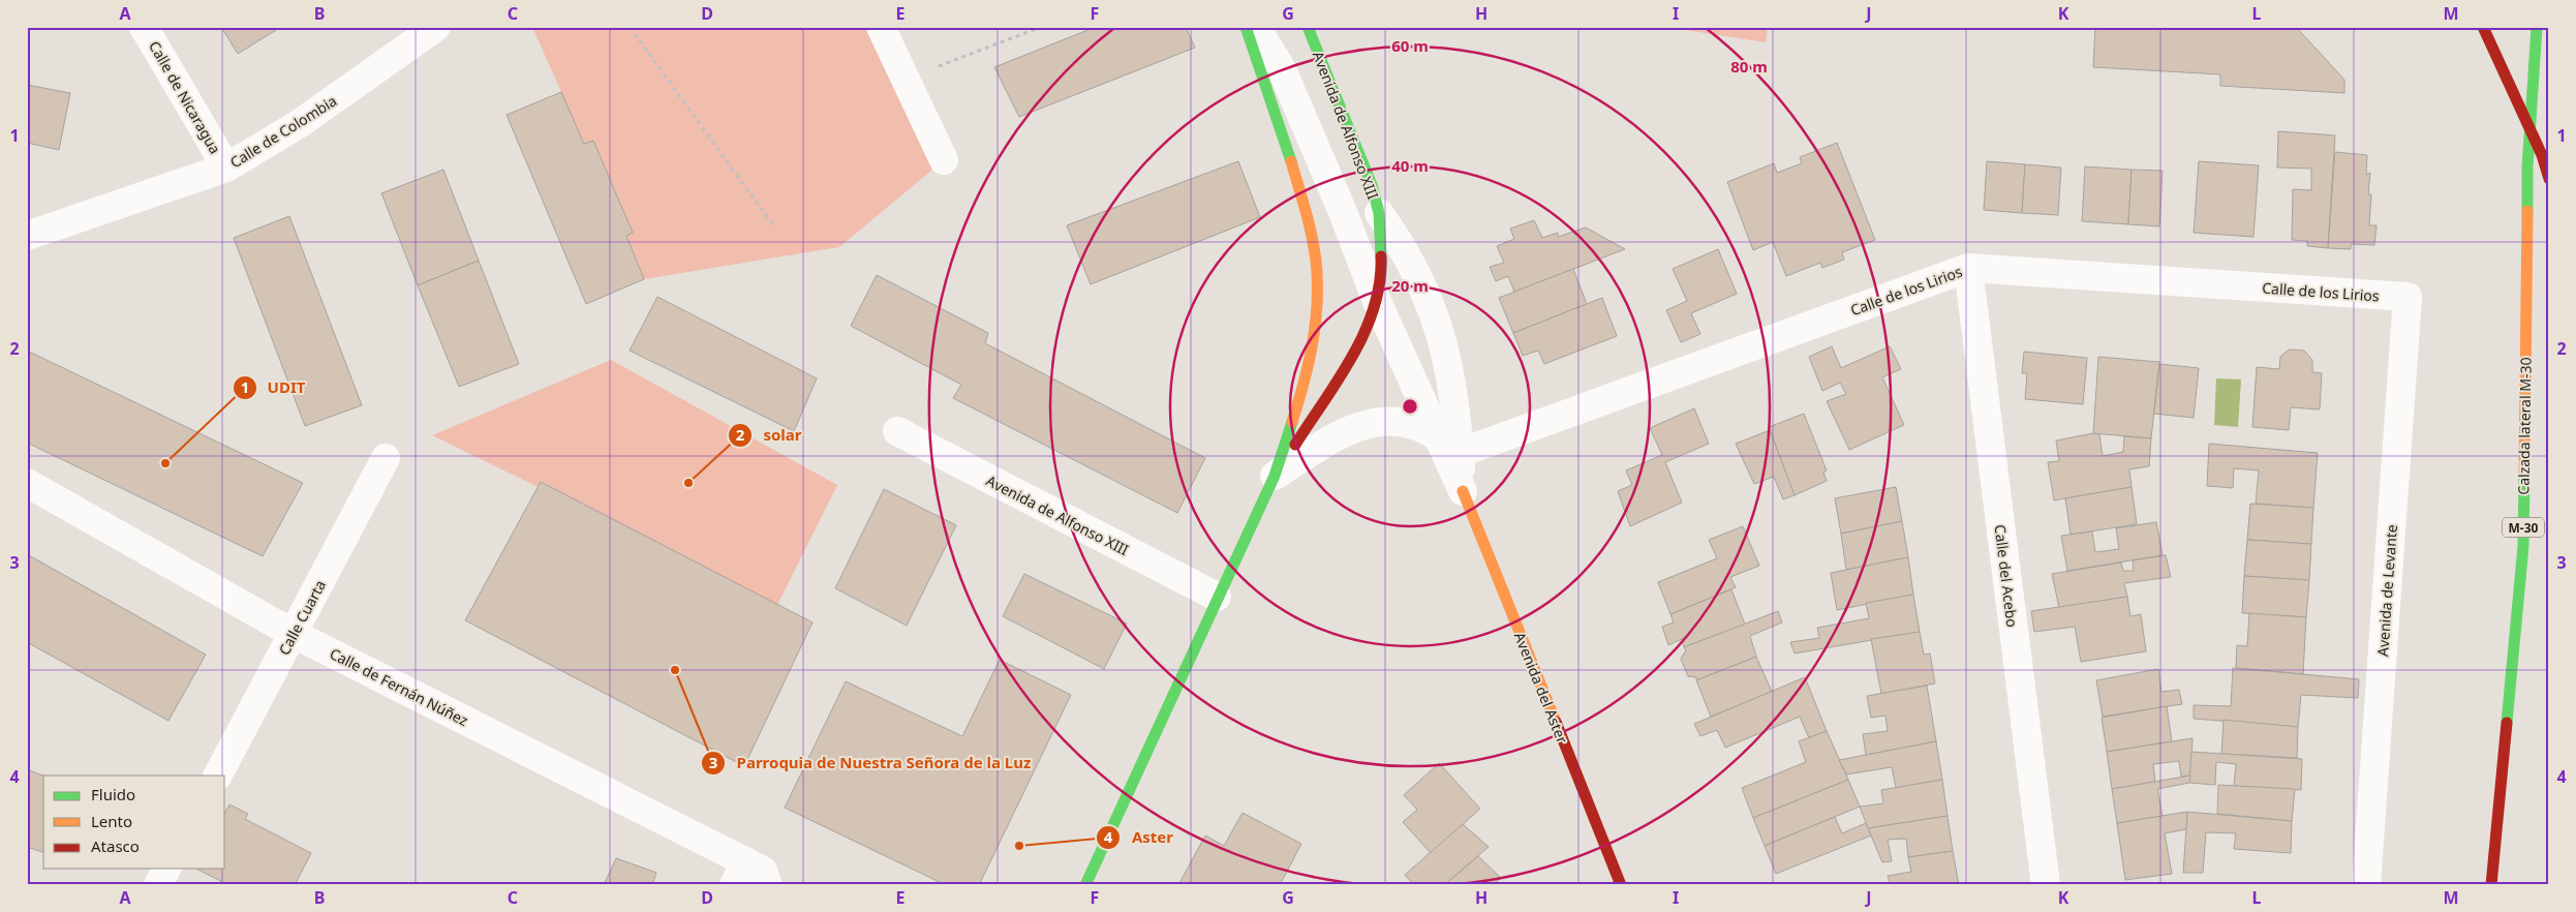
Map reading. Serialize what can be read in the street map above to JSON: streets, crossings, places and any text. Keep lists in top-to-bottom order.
{
  "streets": {
    "main road": [
      "Avenida de Alfonso XIII",
      "Calzada lateral M-30",
      "M-30",
      "Avenida del Aster"
    ],
    "street": [
      "Calle de Nicaragua",
      "Calle de Colombia",
      "Calle de los Lirios",
      "Calle del Acebo",
      "Avenida de Levante",
      "Calle Cuarta",
      "Calle de Fernán Núñez"
    ]
  },
  "crossings": [
    ["Calle de Nicaragua", "Calle de Colombia"],
    ["Calle de los Lirios", "Calle del Acebo"],
    ["Calle de los Lirios", "Avenida de Levante"],
    ["Calle Cuarta", "Calle de Fernán Núñez"]
  ],
  "places": [
    "UDIT",
    "solar",
    "Parroquia de Nuestra Señora de la Luz",
    "Aster"
  ],
  "legend": ["Fluido", "Lento", "Atasco"],
  "grid": {
    "columns": [
      "A",
      "B",
      "C",
      "D",
      "E",
      "F",
      "G",
      "H",
      "I",
      "J",
      "K",
      "L",
      "M"
    ],
    "rows": [
      "1",
      "2",
      "3",
      "4"
    ]
  },
  "rings": [
    "60 m",
    "80 m",
    "40 m",
    "20 m"
  ]
}
